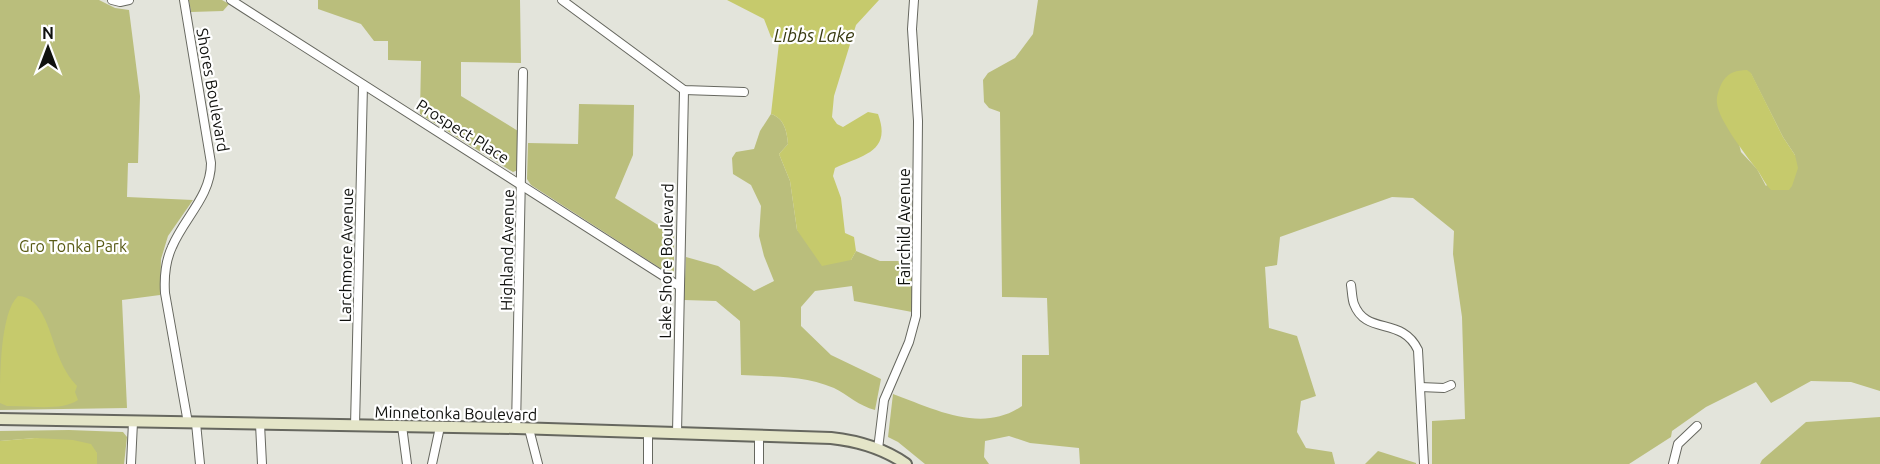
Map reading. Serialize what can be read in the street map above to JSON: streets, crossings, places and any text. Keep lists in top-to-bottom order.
{
  "streets": {
    "main road": ["Minnetonka Boulevard"],
    "street": [
      "Shores Boulevard",
      "Prospect Place",
      "Fairchild Avenue",
      "Highland Avenue",
      "Larchmore Avenue",
      "Lake Shore Boulevard"
    ]
  },
  "crossings": [
    ["Shores Boulevard", "Minnetonka Boulevard"],
    ["Prospect Place", "Highland Avenue"],
    ["Prospect Place", "Larchmore Avenue"],
    ["Prospect Place", "Lake Shore Boulevard"],
    ["Fairchild Avenue", "Minnetonka Boulevard"],
    ["Highland Avenue", "Minnetonka Boulevard"],
    ["Larchmore Avenue", "Minnetonka Boulevard"],
    ["Lake Shore Boulevard", "Minnetonka Boulevard"]
  ],
  "water": ["Libbs Lake"],
  "parks": ["Gro Tonka Park"],
  "north": "top"
}
